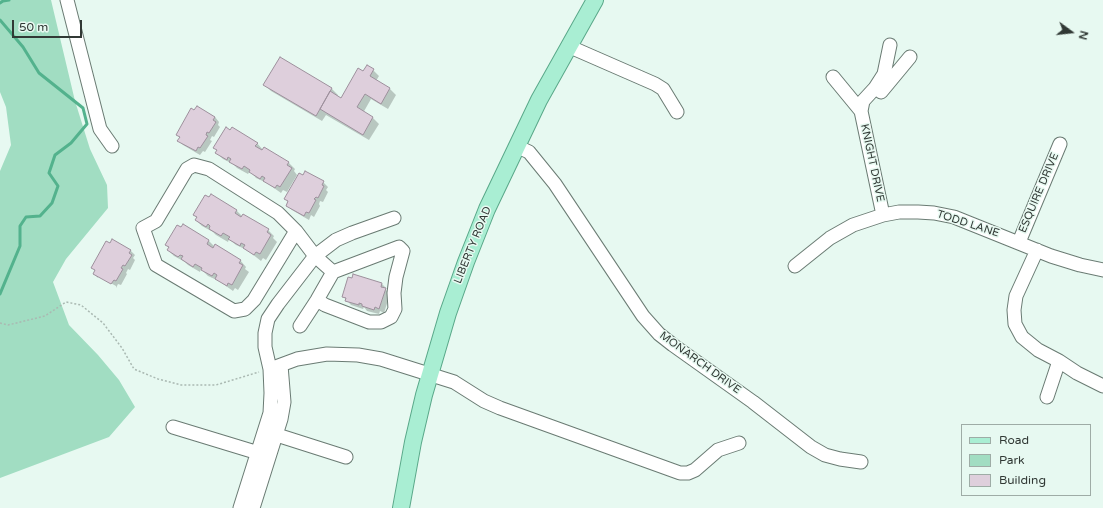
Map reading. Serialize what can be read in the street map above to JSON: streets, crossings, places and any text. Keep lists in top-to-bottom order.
{
  "streets": {
    "main road": ["LIBERTY ROAD"],
    "street": [
      "KNIGHT DRIVE",
      "ESQUIRE DRIVE",
      "TODD LANE",
      "MONARCH DRIVE"
    ]
  },
  "crossings": [
    ["KNIGHT DRIVE", "TODD LANE"],
    ["ESQUIRE DRIVE", "TODD LANE"],
    ["LIBERTY ROAD", "MONARCH DRIVE"]
  ],
  "legend": ["Road", "Park", "Building"],
  "scale_bar": "50 m",
  "north": "right"
}
